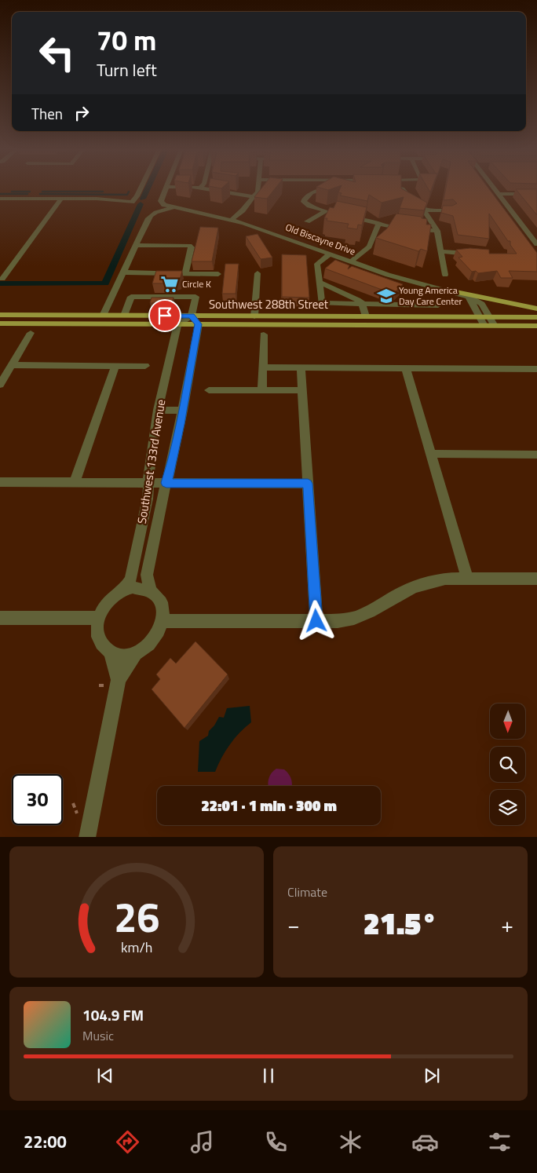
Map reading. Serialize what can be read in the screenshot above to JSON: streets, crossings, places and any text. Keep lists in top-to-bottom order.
{
  "streets": {
    "main road": ["Southwest 288th Street"],
    "street": ["Old Biscayne Drive", "Southwest 133rd Avenue"]
  },
  "crossings": [
    ["Old Biscayne Drive", "Southwest 288th Street"],
    ["Southwest 288th Street", "Southwest 133rd Avenue"]
  ],
  "places": {
    "supermarket": ["Circle K"],
    "school or university": ["Young America Day Care Center"]
  },
  "north": "bottom",
  "page": {
    "turn": ["70 m", "Turn left"],
    "then": "Then",
    "limit": "30",
    "trip": "22:01 · 1 min · 300 m",
    "tile": "Climate",
    "heat": ["−", "21.5°", "+"],
    "song": ["104.9 FM", "Music"],
    "tabs": "22:00",
    "gauge": ["26", "km/h"]
  }
}
